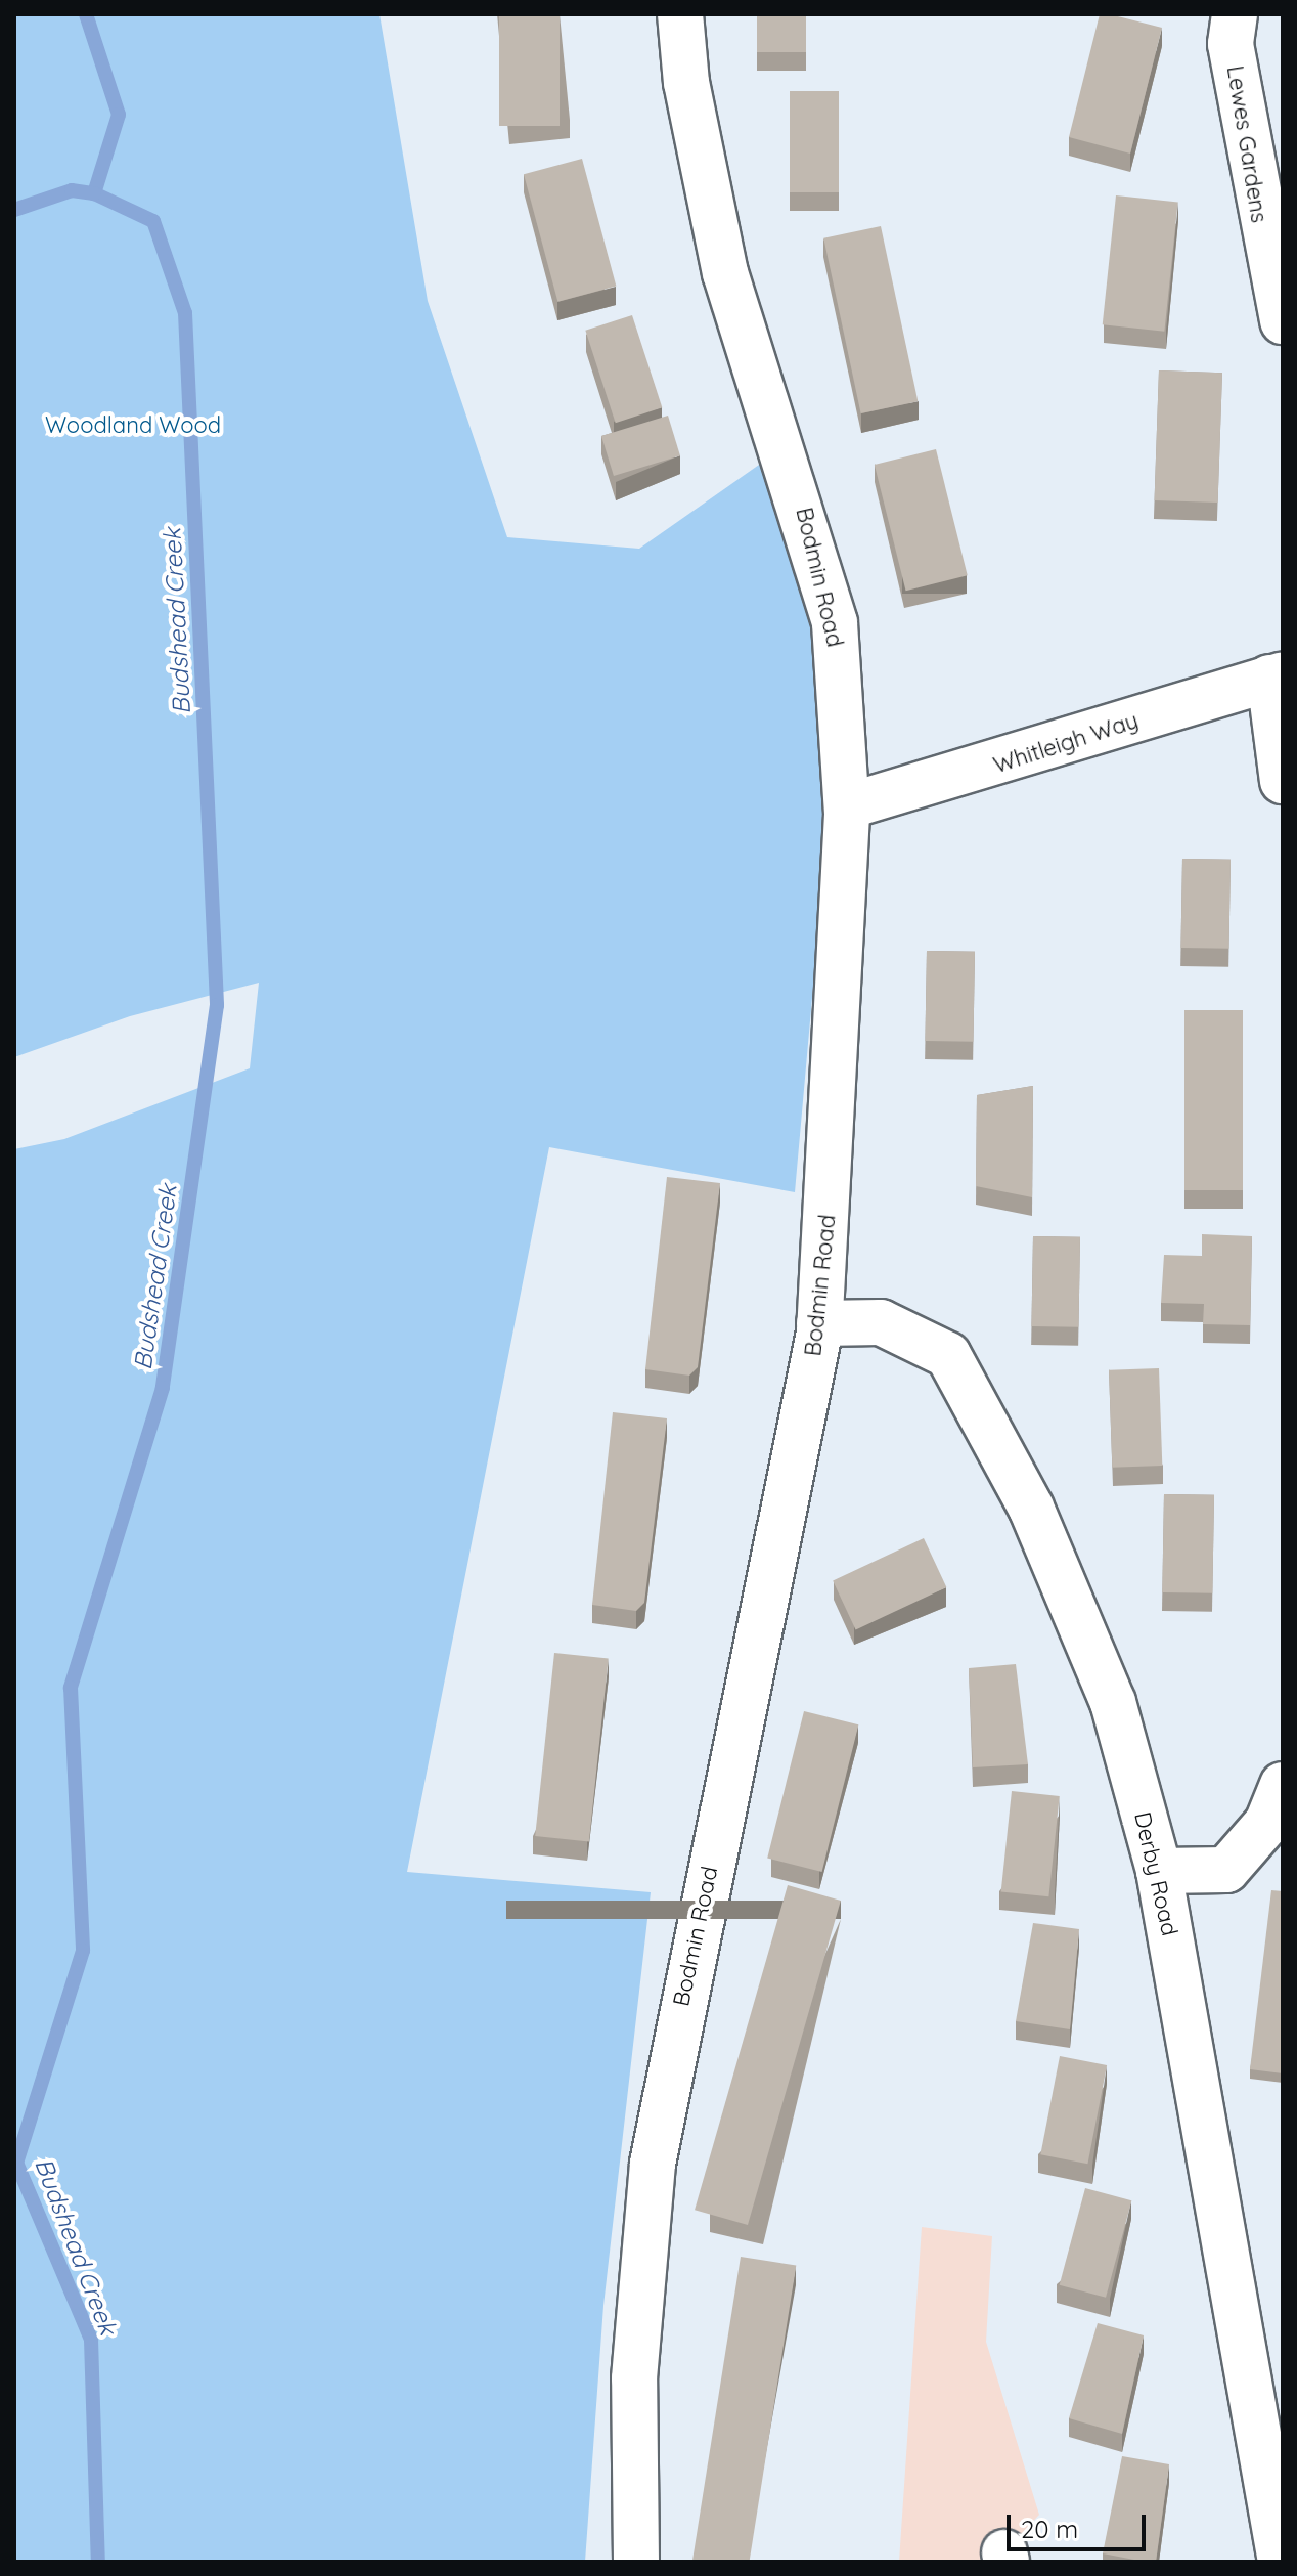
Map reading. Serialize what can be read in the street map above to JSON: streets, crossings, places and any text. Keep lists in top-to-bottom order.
{
  "streets": {
    "street": [
      "Lewes Gardens",
      "Bodmin Road",
      "Whitleigh Way",
      "Derby Road"
    ]
  },
  "crossings": [
    ["Bodmin Road", "Whitleigh Way"],
    ["Bodmin Road", "Derby Road"]
  ],
  "water": ["Budshead Creek"],
  "parks": ["Woodland Wood"],
  "scale_bar": "20 m"
}
